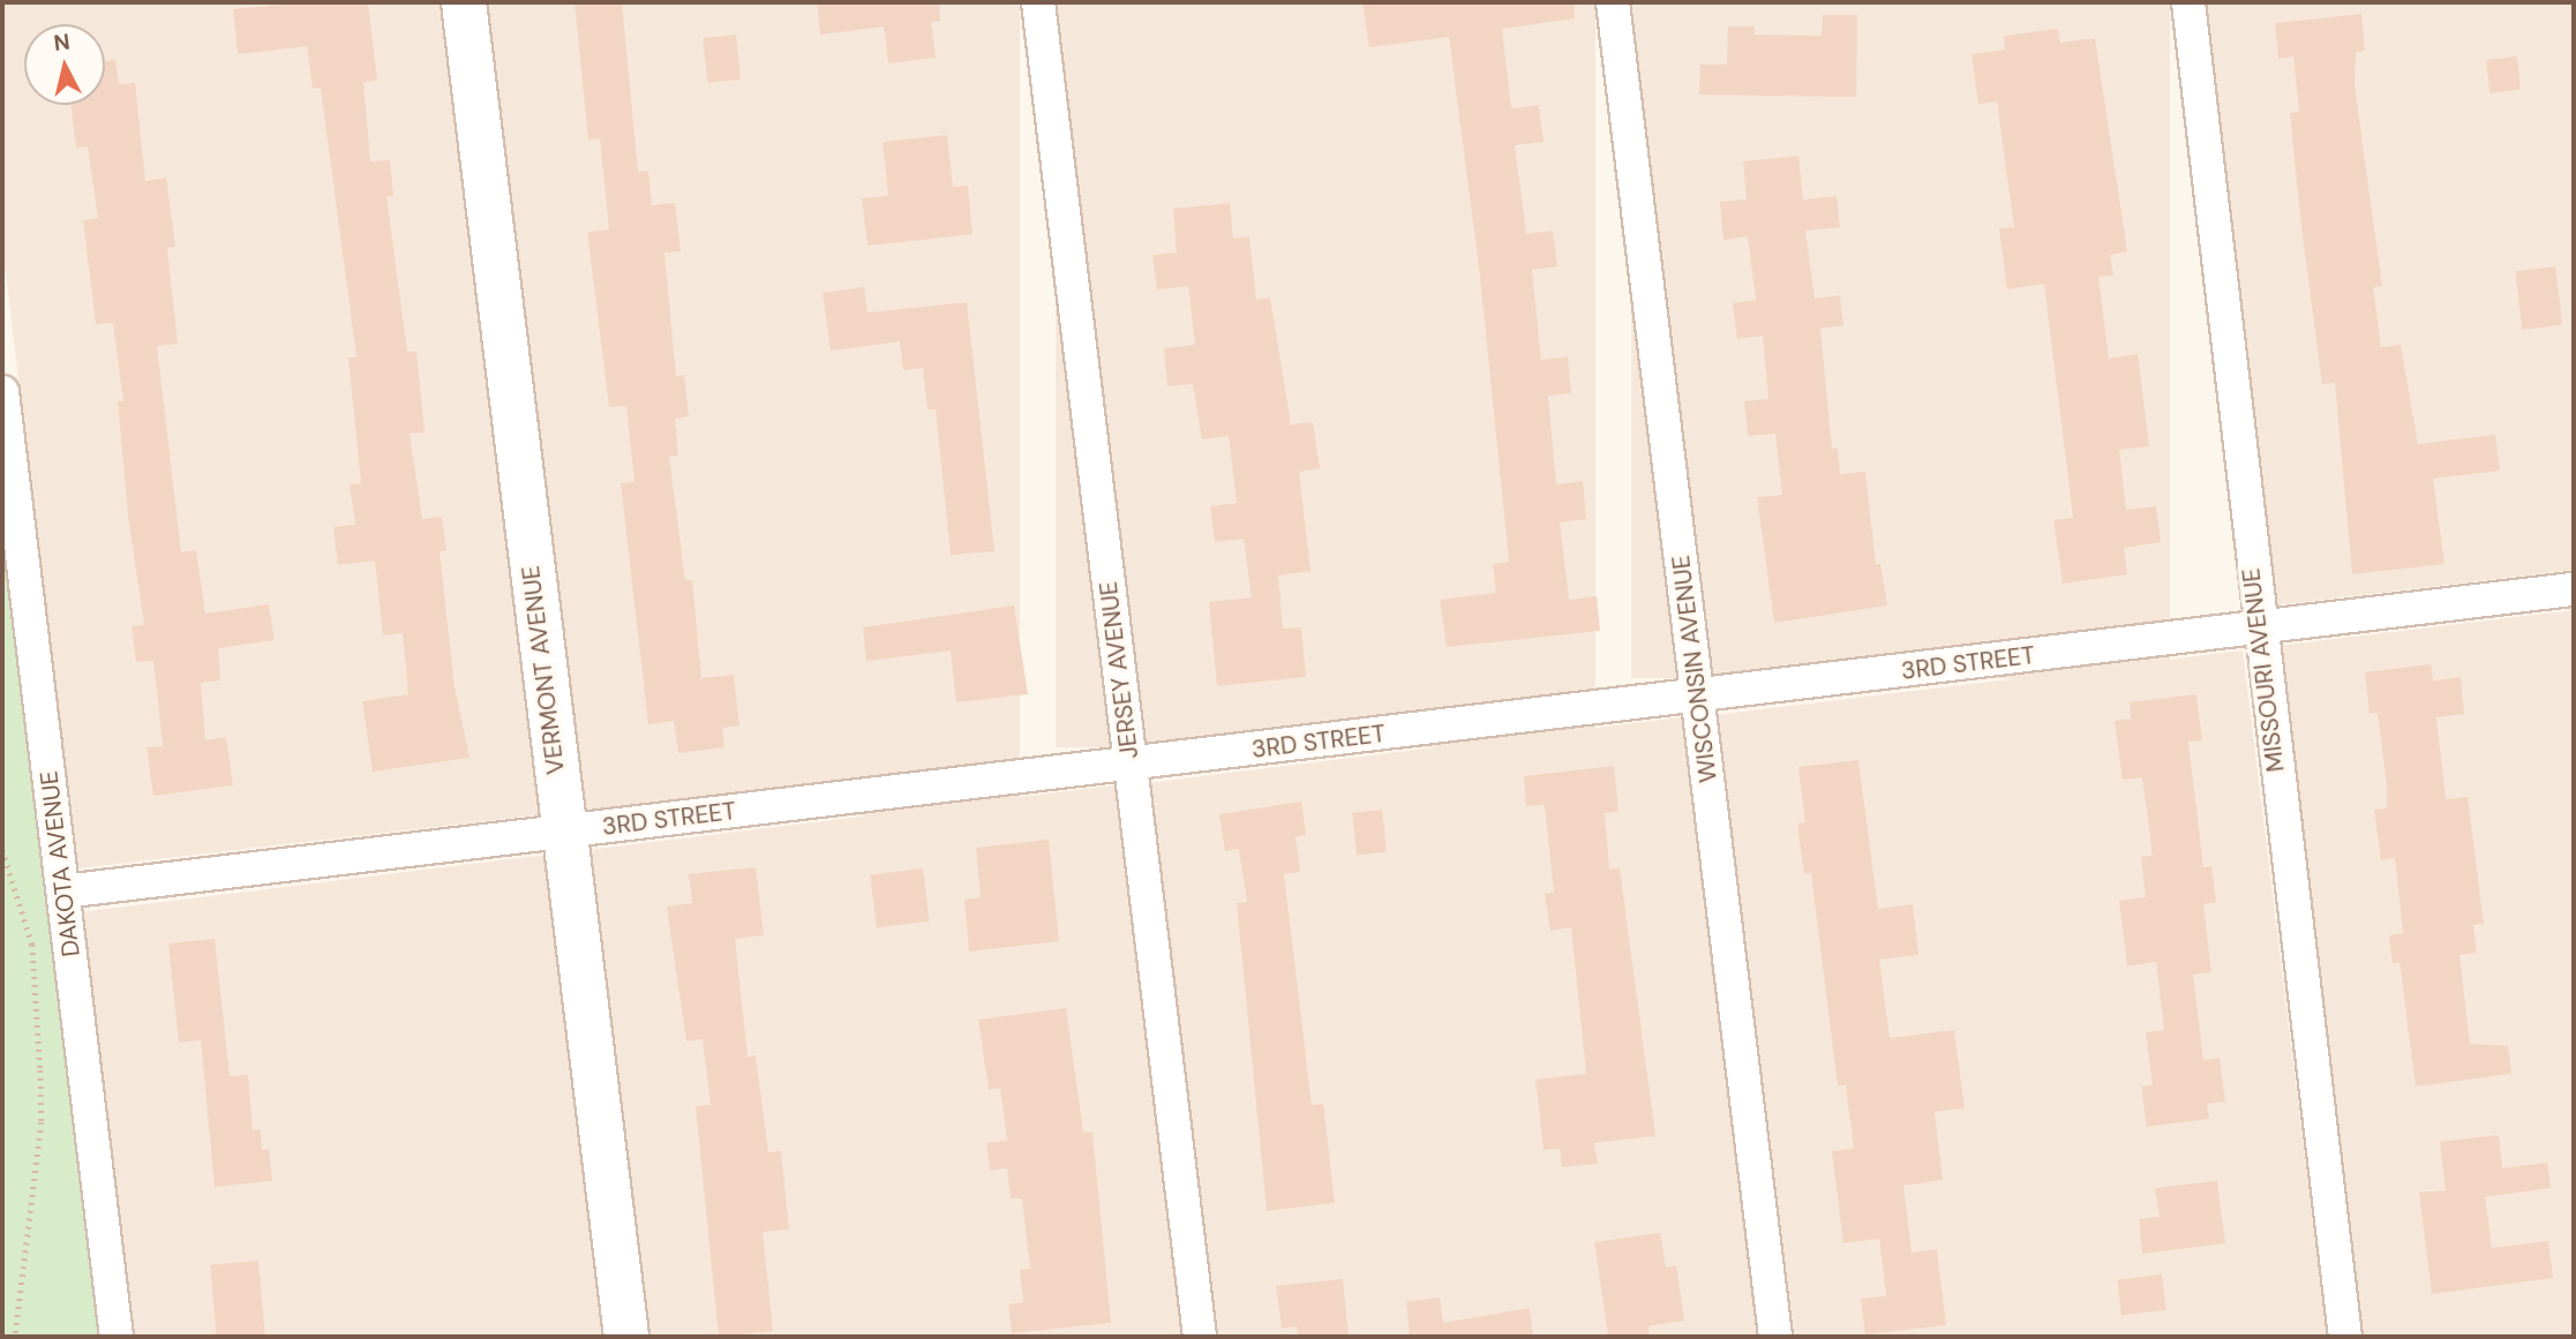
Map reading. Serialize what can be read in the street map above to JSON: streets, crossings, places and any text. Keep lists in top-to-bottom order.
{
  "streets": {
    "street": [
      "3RD STREET",
      "WISCONSIN AVENUE",
      "VERMONT AVENUE",
      "JERSEY AVENUE",
      "MISSOURI AVENUE",
      "DAKOTA AVENUE"
    ]
  },
  "crossings": [
    ["3RD STREET", "WISCONSIN AVENUE"],
    ["3RD STREET", "VERMONT AVENUE"],
    ["3RD STREET", "JERSEY AVENUE"],
    ["3RD STREET", "MISSOURI AVENUE"],
    ["3RD STREET", "DAKOTA AVENUE"]
  ],
  "north": "top"
}
